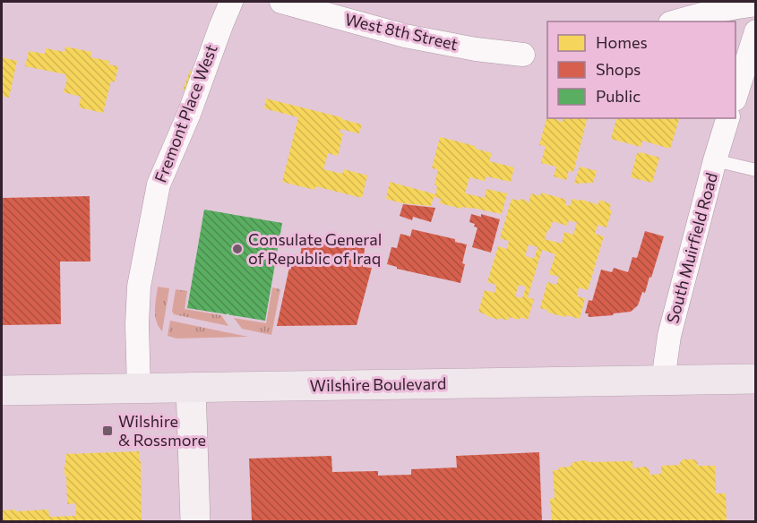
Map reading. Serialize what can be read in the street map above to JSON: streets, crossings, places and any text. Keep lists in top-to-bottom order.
{
  "streets": {
    "main road": ["Wilshire Boulevard"],
    "street": ["West 8th Street", "Fremont Place West", "South Muirfield Road"]
  },
  "crossings": [
    ["Fremont Place West", "Wilshire Boulevard"],
    ["South Muirfield Road", "Wilshire Boulevard"]
  ],
  "places": {
    "other": ["Consulate General of Republic of Iraq"],
    "transit": ["Wilshire & Rossmore"]
  },
  "legend": ["Homes", "Shops", "Public"]
}
